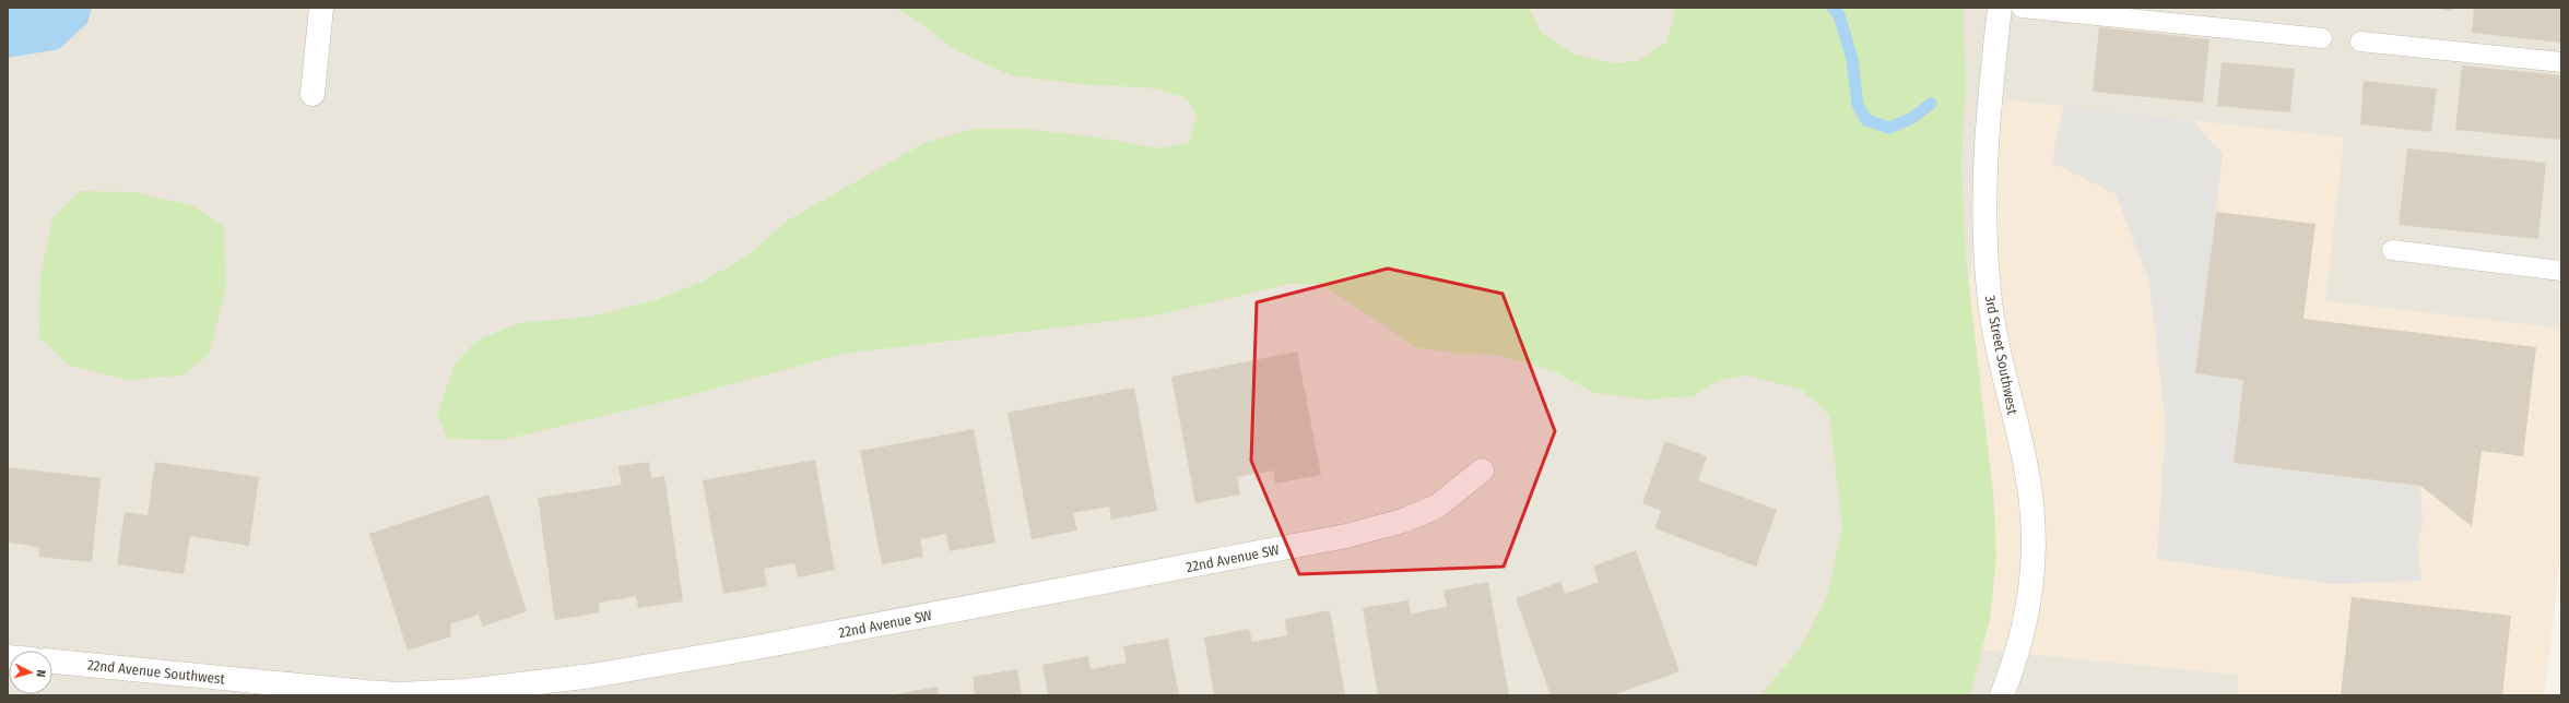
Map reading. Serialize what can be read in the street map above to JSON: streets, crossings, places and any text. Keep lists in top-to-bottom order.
{
  "streets": {
    "street": ["3rd Street Southwest", "22nd Avenue SW", "22nd Avenue Southwest"]
  },
  "crossings": [
    ["22nd Avenue SW", "22nd Avenue Southwest"]
  ],
  "north": "right"
}
